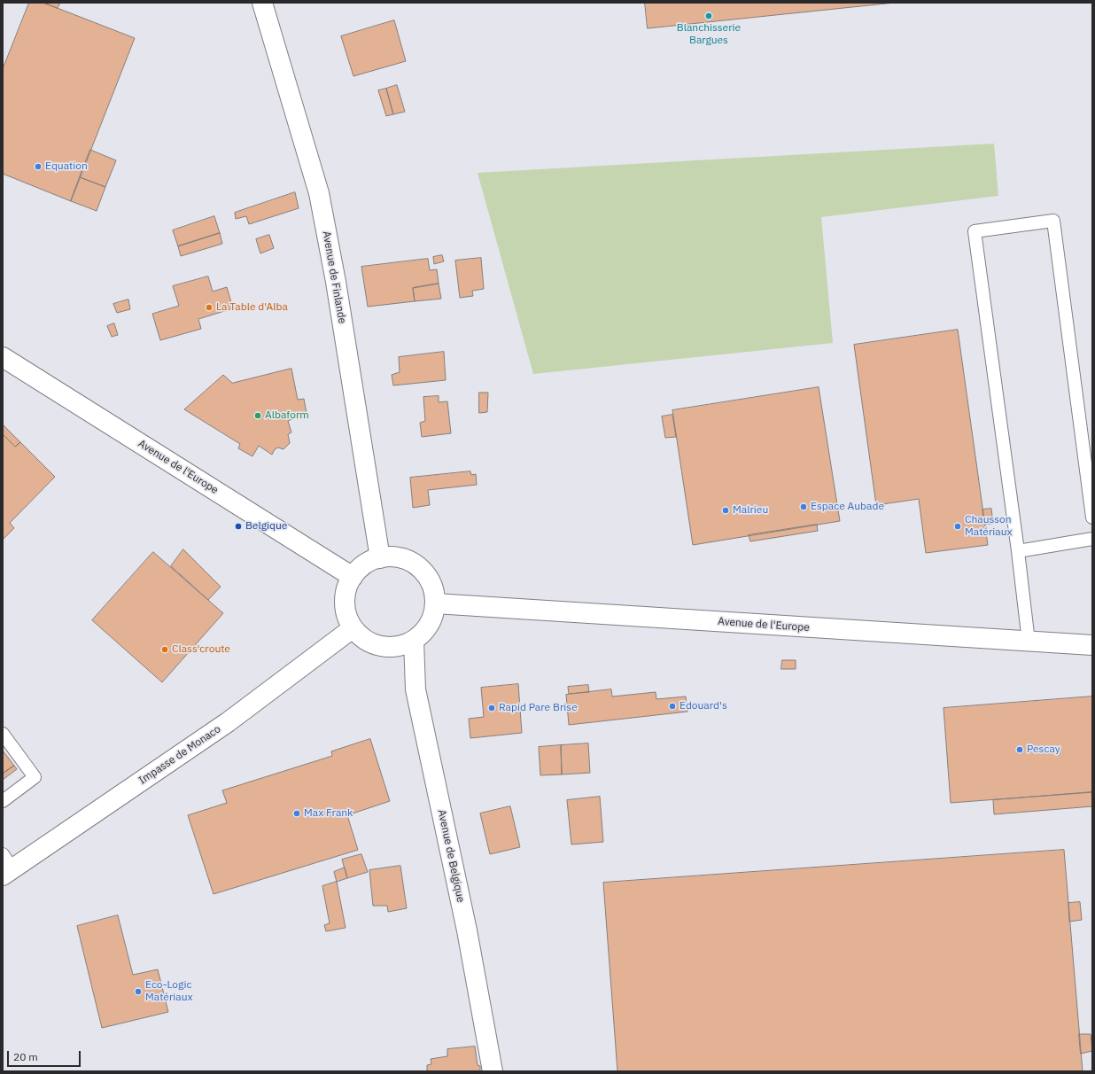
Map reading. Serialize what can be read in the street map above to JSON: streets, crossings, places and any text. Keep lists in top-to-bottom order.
{
  "streets": {
    "street": [
      "Avenue de Finlande",
      "Avenue de l'Europe",
      "Impasse de Monaco",
      "Avenue de Belgique"
    ]
  },
  "crossings": [
    ["Avenue de Finlande", "Avenue de l'Europe"],
    ["Avenue de Finlande", "Impasse de Monaco"],
    ["Avenue de Finlande", "Avenue de Belgique"],
    ["Avenue de l'Europe", "Impasse de Monaco"],
    ["Avenue de l'Europe", "Avenue de Belgique"],
    ["Impasse de Monaco", "Avenue de Belgique"]
  ],
  "places": [
    "Blanchisserie Bargues",
    "Equation",
    "La Table d'Alba",
    "Albaform",
    "Espace Aubade",
    "Malrieu",
    "Belgique",
    "Chausson Matériaux",
    "Class'croute",
    "Edouard's",
    "Rapid Pare Brise",
    "Pescay",
    "Max Frank",
    "Eco-Logic Matériaux"
  ],
  "scale_bar": "20 m"
}
